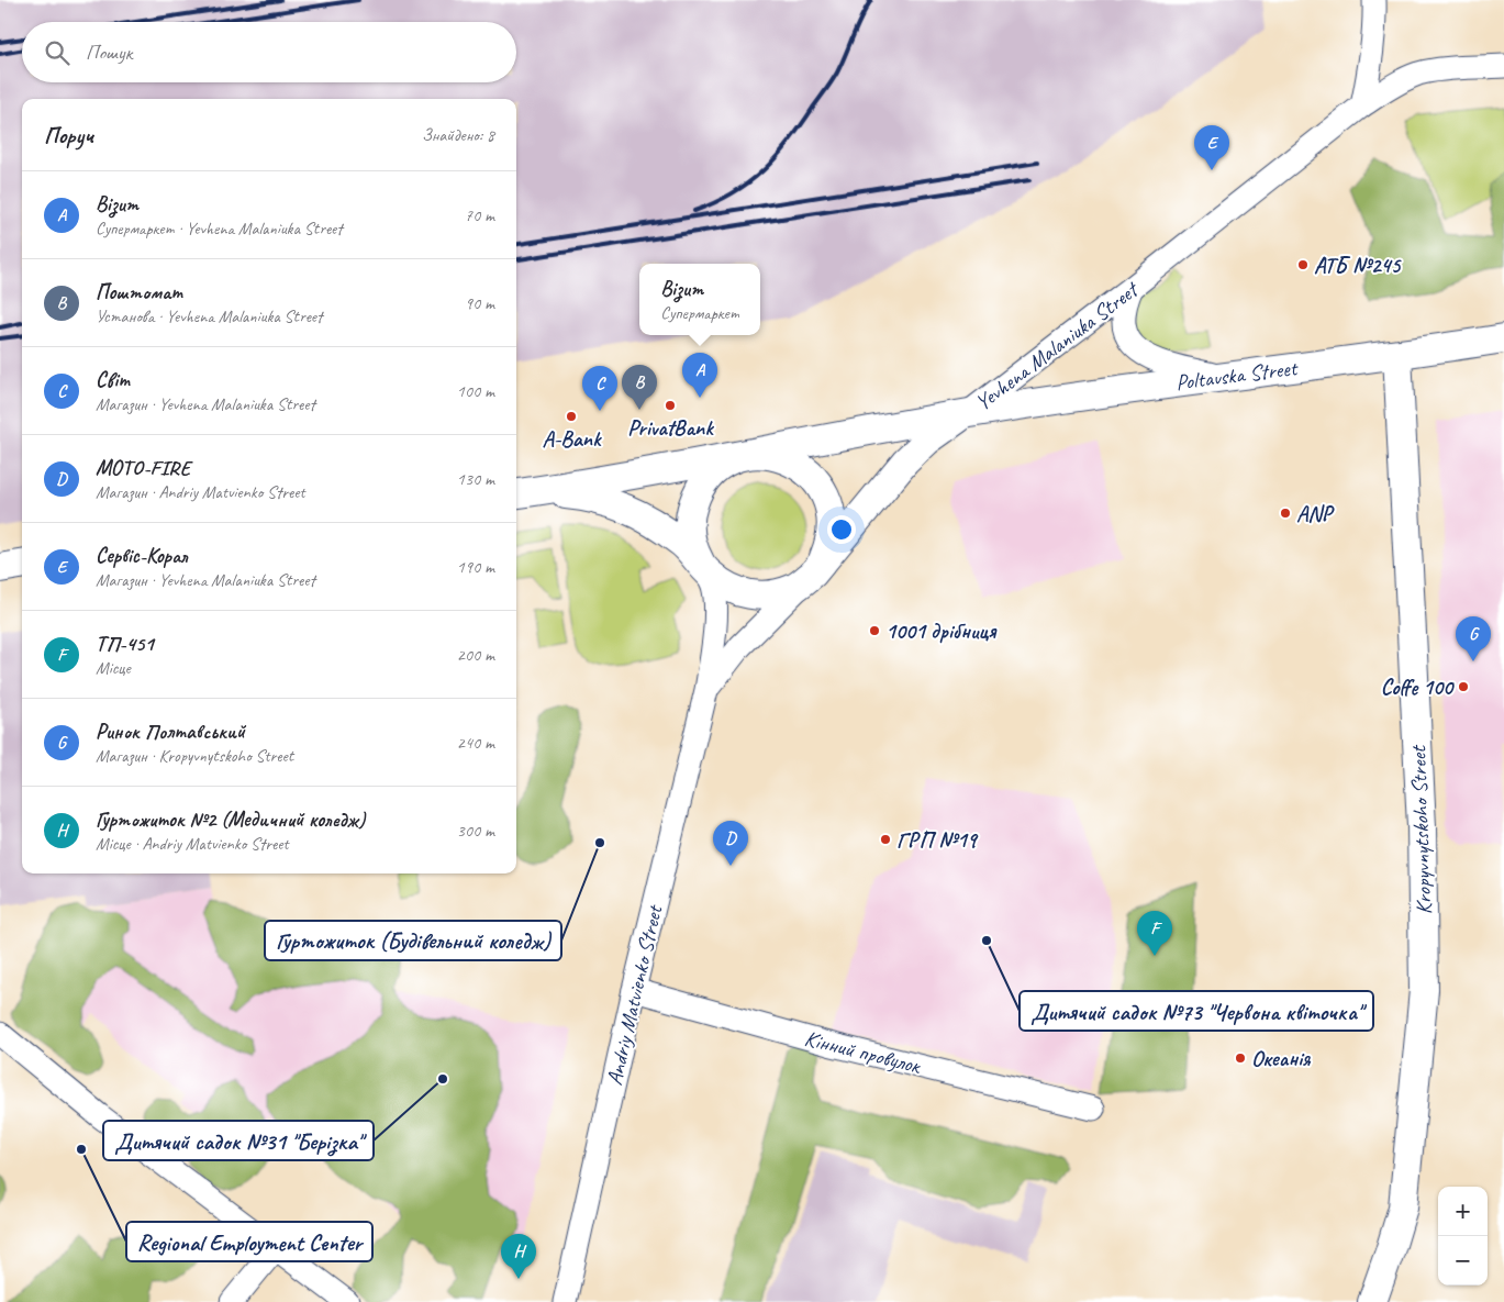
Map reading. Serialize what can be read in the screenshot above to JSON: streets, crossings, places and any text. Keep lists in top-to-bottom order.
{
  "streets": {
    "main road": ["Yevhena Malaniuka Street", "Poltavska Street", "Kropyvnytskoho Street"],
    "street": ["Andriy Matvienko Street", "Кінний провулок"]
  },
  "crossings": [
    ["Yevhena Malaniuka Street", "Poltavska Street"],
    ["Yevhena Malaniuka Street", "Andriy Matvienko Street"],
    ["Poltavska Street", "Kropyvnytskoho Street"],
    ["Andriy Matvienko Street", "Кінний провулок"]
  ],
  "places": [
    "АТБ №245",
    "PrivatBank",
    "A-Bank",
    "ANP",
    "1001 дрібниця",
    "Coffe 100",
    "ГРП №19",
    "Гуртожиток (Будівельний коледж)",
    "Дитячий садок №73 \"Червона квіточка\"",
    "Океанія",
    "Дитячий садок №31 \"Берізка\"",
    "Regional Employment Center"
  ],
  "page": {
    "search": "Пошук",
    "heading": ["Поруч", "Знайдено: 8"],
    "pins": [
      "E",
      "A",
      "B",
      "C",
      "G",
      "D",
      "F",
      "H"
    ],
    "list": [
      {
        "mark": "A",
        "name": "Візит",
        "note": "Супермаркет · Yevhena Malaniuka Street",
        "value": "70 m"
      },
      {
        "mark": "B",
        "name": "Поштомат",
        "note": "Установа · Yevhena Malaniuka Street",
        "value": "90 m"
      },
      {
        "mark": "C",
        "name": "Світ",
        "note": "Магазин · Yevhena Malaniuka Street",
        "value": "100 m"
      },
      {
        "mark": "D",
        "name": "МОТО-FIRE",
        "note": "Магазин · Andriy Matvienko Street",
        "value": "130 m"
      },
      {
        "mark": "E",
        "name": "Сервіс-Корал",
        "note": "Магазин · Yevhena Malaniuka Street",
        "value": "190 m"
      },
      {
        "mark": "F",
        "name": "ТП-451",
        "note": "Місце",
        "value": "200 m"
      },
      {
        "mark": "G",
        "name": "Ринок Полтавський",
        "note": "Магазин · Kropyvnytskoho Street",
        "value": "240 m"
      },
      {
        "mark": "H",
        "name": "Гуртожиток №2 (Медичний коледж)",
        "note": "Місце · Andriy Matvienko Street",
        "value": "300 m"
      }
    ],
    "popup": ["Візит", "Супермаркет"],
    "map_buttons": ["+", "−"]
  }
}
